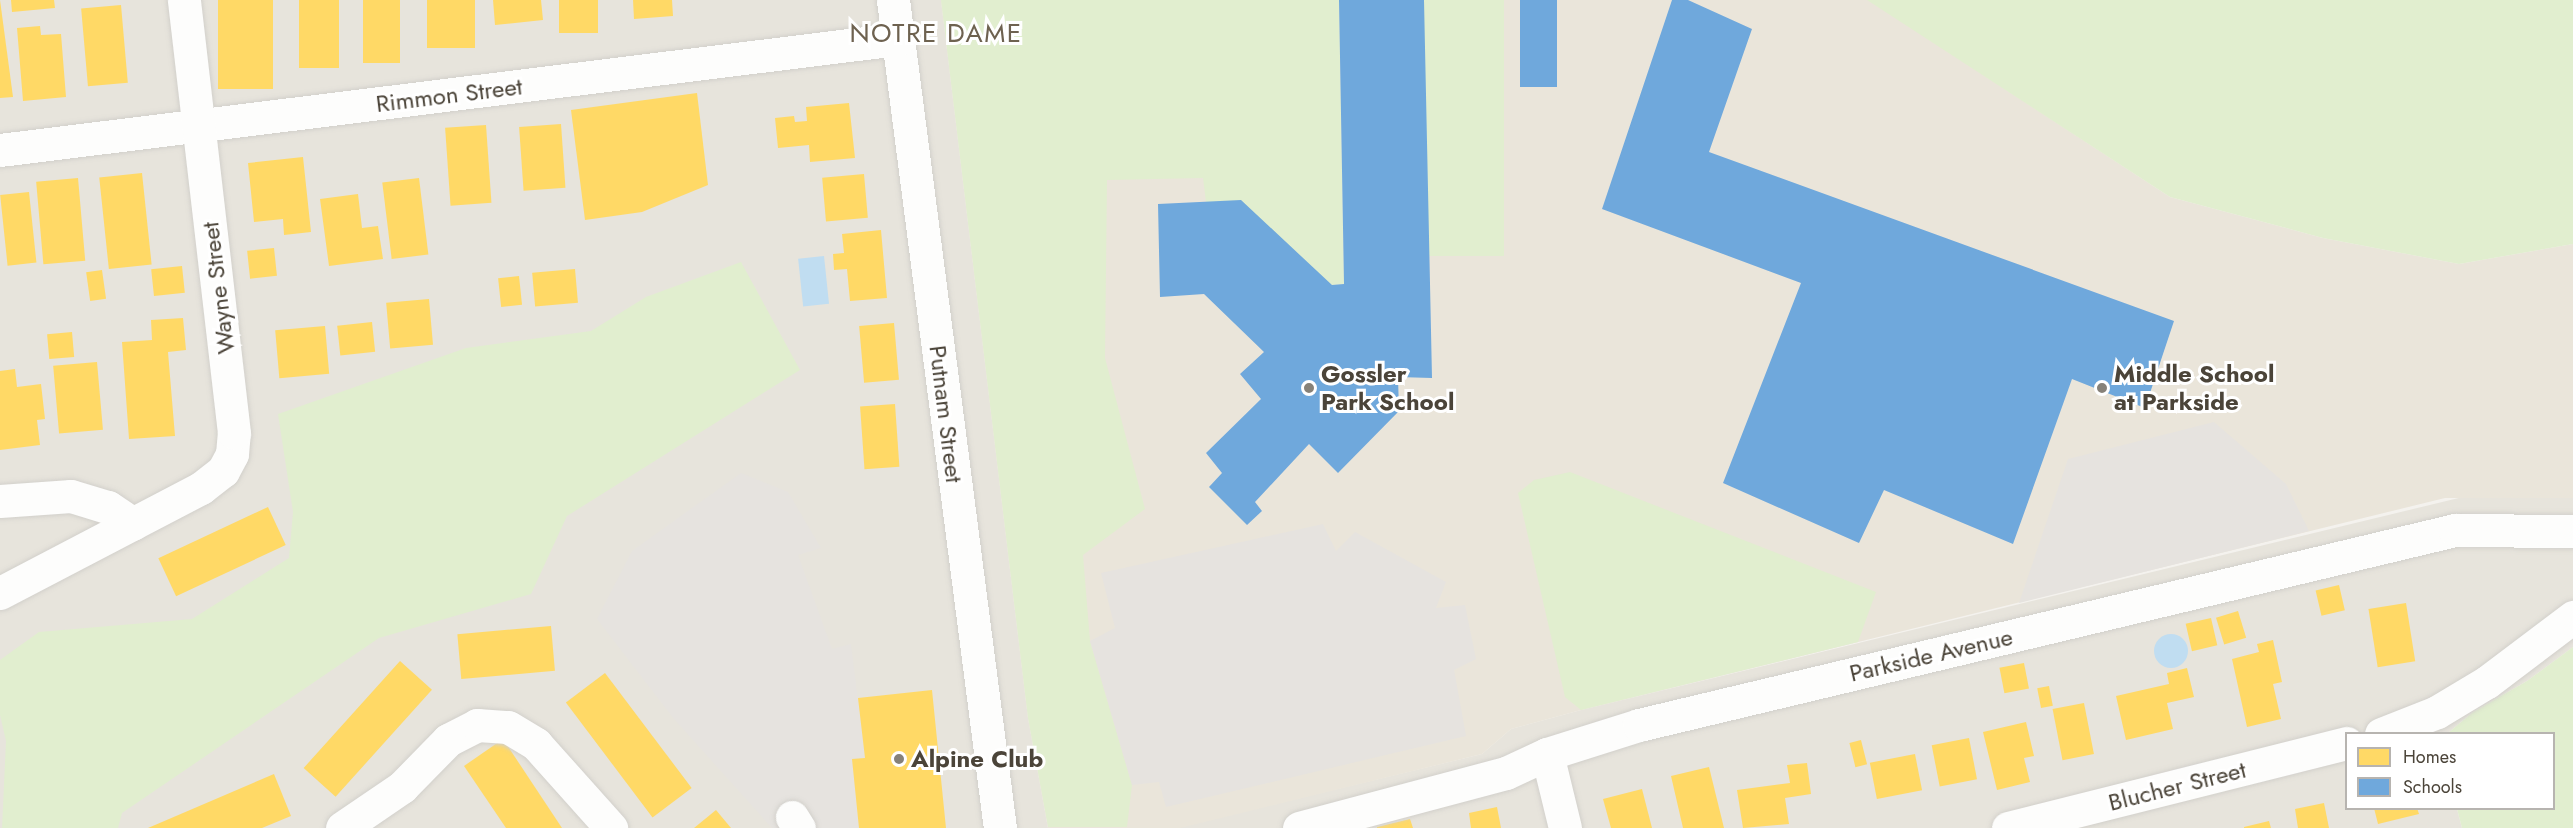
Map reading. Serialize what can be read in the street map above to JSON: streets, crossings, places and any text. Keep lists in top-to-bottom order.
{
  "streets": {
    "street": [
      "Rimmon Street",
      "Wayne Street",
      "Putnam Street",
      "Parkside Avenue",
      "Blucher Street"
    ]
  },
  "crossings": [
    ["Rimmon Street", "Wayne Street"],
    ["Rimmon Street", "Putnam Street"]
  ],
  "districts": ["NOTRE DAME"],
  "places": ["Gossler Park School", "Middle School at Parkside", "Alpine Club"],
  "legend": ["Homes", "Schools"]
}
